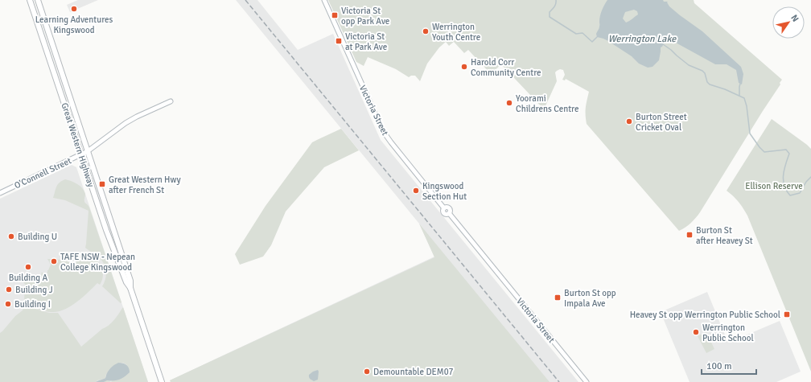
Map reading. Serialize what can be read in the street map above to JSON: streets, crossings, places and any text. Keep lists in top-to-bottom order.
{
  "streets": {
    "highway": ["Great Western Highway"],
    "street": ["Victoria Street", "O'Connell Street"]
  },
  "crossings": [
    ["Great Western Highway", "O'Connell Street"]
  ],
  "water": ["Werrington Lake"],
  "parks": ["Ellison Reserve"],
  "places": {
    "other": [
      "Learning Adventures Kingswood",
      "Werrington Youth Centre",
      "Harold Corr Community Centre",
      "Yoorami Childrens Centre",
      "Burton Street Cricket Oval",
      "Kingswood Section Hut",
      "Building U",
      "TAFE NSW - Nepean College Kingswood",
      "Building A",
      "Building J",
      "Building I",
      "Werrington Public School",
      "Demountable DEM07"
    ],
    "transit": [
      "Victoria St opp Park Ave",
      "Victoria St at Park Ave",
      "Great Western Hwy after French St",
      "Burton St after Heavey St",
      "Burton St opp Impala Ave",
      "Heavey St opp Werrington Public School"
    ]
  },
  "scale_bar": "100 m",
  "north": "top right"
}
